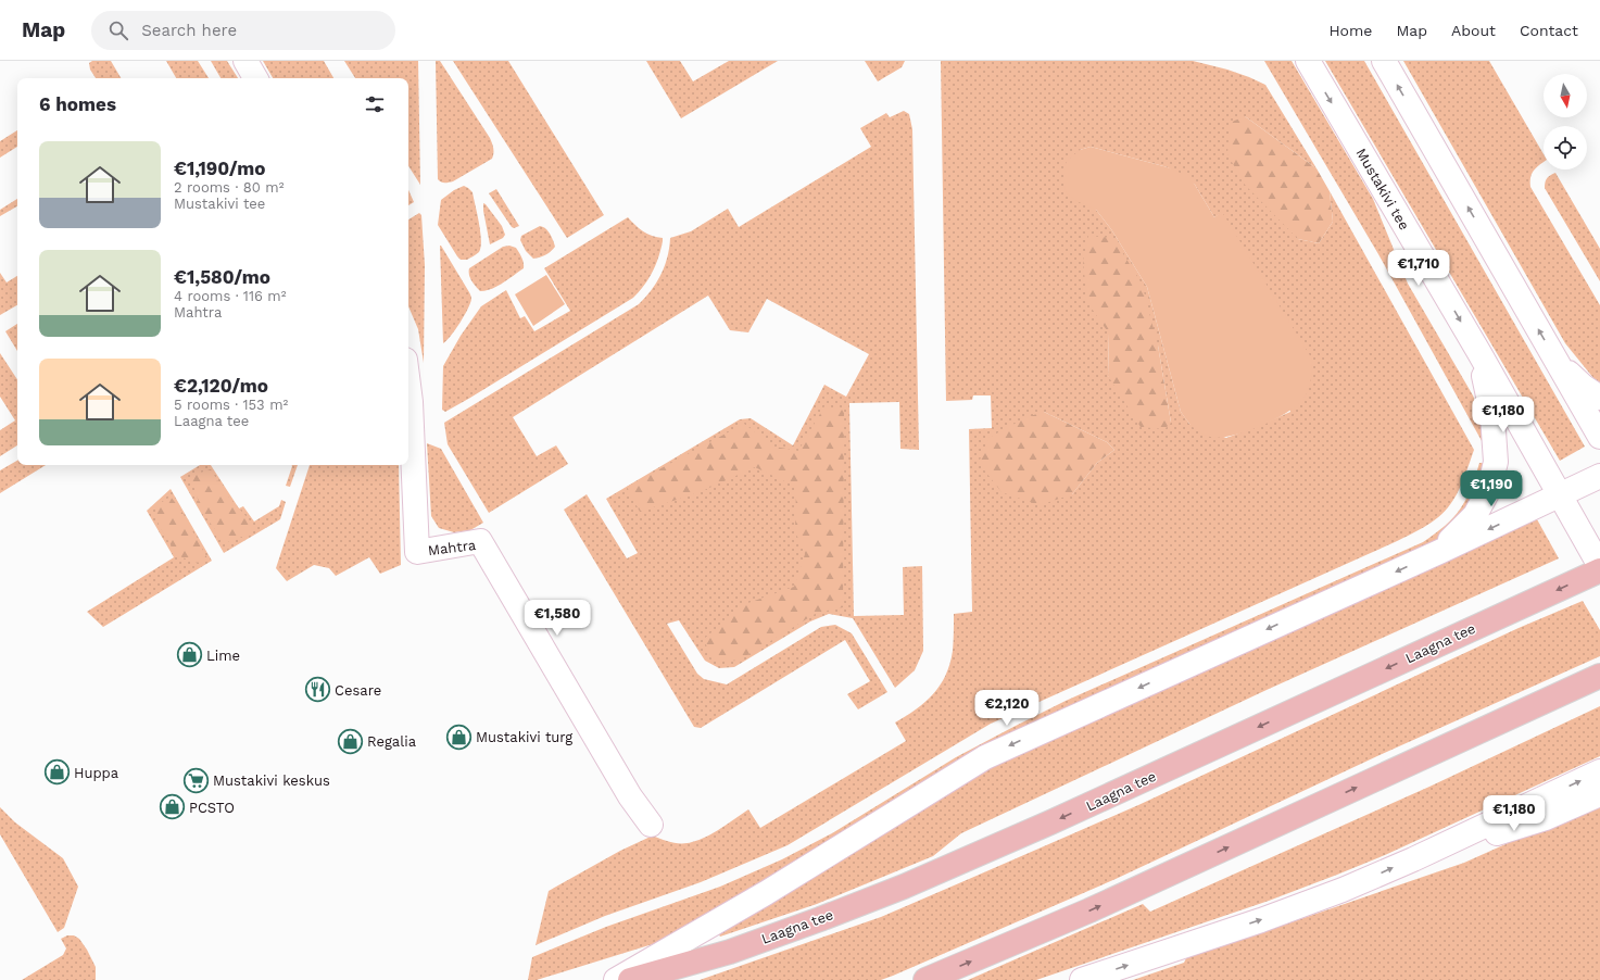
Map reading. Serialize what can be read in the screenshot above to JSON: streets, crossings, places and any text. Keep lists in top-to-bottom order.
{
  "streets": {
    "main road": ["Mustakivi tee", "Mahtra", "Laagna tee"]
  },
  "places": {
    "shop": [
      "Lime",
      "Mustakivi turg",
      "Regalia",
      "Huppa",
      "PCSTO"
    ],
    "restaurant": ["Cesare"],
    "supermarket": ["Mustakivi keskus"]
  },
  "north": "bottom",
  "page": {
    "header": "Map",
    "search": "Search here",
    "nav": [
      "Home",
      "Map",
      "About",
      "Contact"
    ],
    "heading": "6 homes",
    "list": [
      {
        "name": "€1,190/mo",
        "note": "2 rooms · 80 m² · Mustakivi tee"
      },
      {
        "name": "€1,580/mo",
        "note": "4 rooms · 116 m² · Mahtra"
      },
      {
        "name": "€2,120/mo",
        "note": "5 rooms · 153 m² · Laagna tee"
      }
    ],
    "price": [
      "€1,710",
      "€1,180",
      "€1,190",
      "€1,580",
      "€2,120",
      "€1,180"
    ]
  }
}
